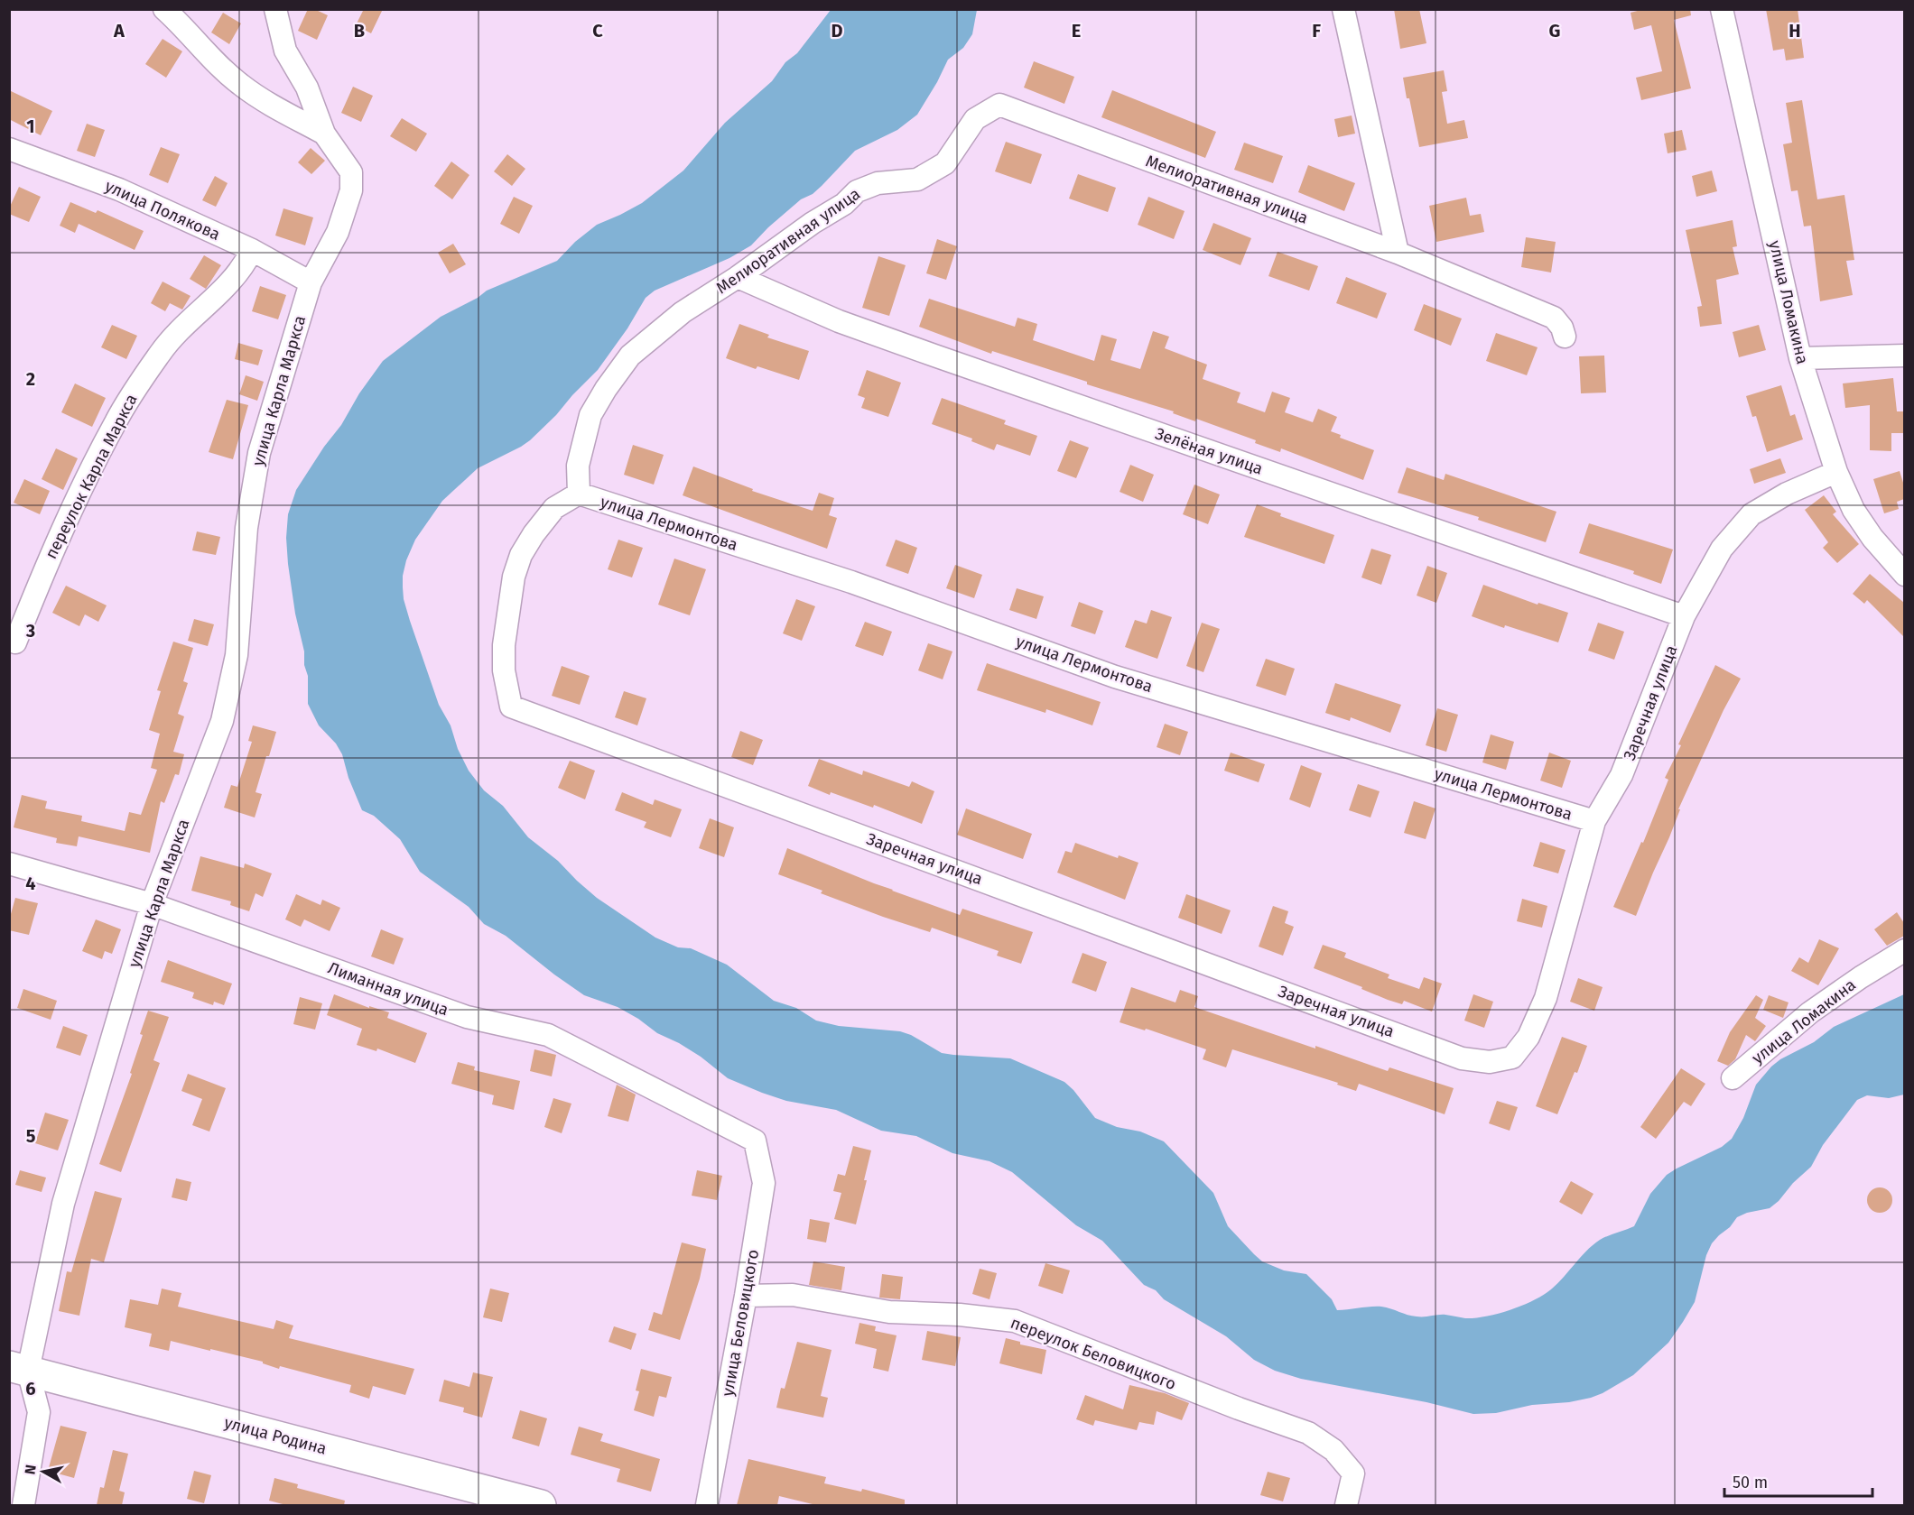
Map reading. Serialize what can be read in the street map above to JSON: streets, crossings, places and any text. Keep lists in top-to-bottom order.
{
  "streets": {
    "street": [
      "Мелиоративная улица",
      "улица Полякова",
      "улица Ломакина",
      "улица Карла Маркса",
      "Зелёная улица",
      "переулок Карла Маркса",
      "улица Лермонтова",
      "Заречная улица",
      "Лиманная улица",
      "улица Беловицкого",
      "переулок Беловицкого",
      "улица Родина"
    ]
  },
  "crossings": [
    ["Мелиоративная улица", "Зелёная улица"],
    ["Мелиоративная улица", "улица Лермонтова"],
    ["Мелиоративная улица", "Заречная улица"],
    ["улица Полякова", "улица Карла Маркса"],
    ["улица Полякова", "переулок Карла Маркса"],
    ["улица Ломакина", "Заречная улица"],
    ["улица Карла Маркса", "Лиманная улица"],
    ["улица Карла Маркса", "улица Родина"],
    ["Зелёная улица", "Заречная улица"],
    ["улица Лермонтова", "Заречная улица"],
    ["Лиманная улица", "улица Беловицкого"],
    ["улица Беловицкого", "переулок Беловицкого"]
  ],
  "scale_bar": "50 m",
  "north": "left",
  "grid": {
    "columns": [
      "A",
      "B",
      "C",
      "D",
      "E",
      "F",
      "G",
      "H"
    ],
    "rows": [
      "1",
      "2",
      "3",
      "4",
      "5",
      "6"
    ]
  }
}
